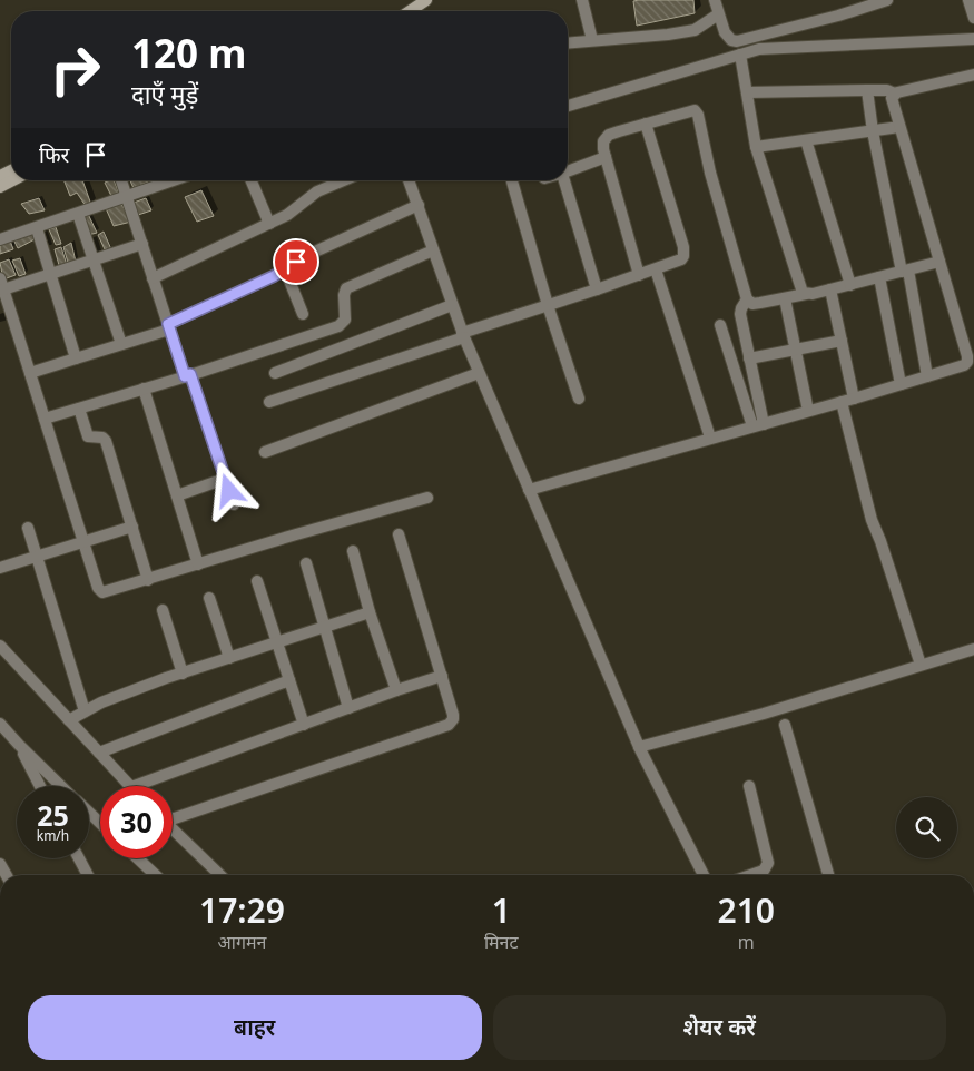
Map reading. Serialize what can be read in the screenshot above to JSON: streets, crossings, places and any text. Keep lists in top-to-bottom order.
{
  "page": {
    "turn": ["120 m", "दाएँ मुड़ें"],
    "then": "फिर",
    "speed": "25 km/h",
    "limit": "30",
    "eta": [
      "17:29",
      "आगमन",
      "1",
      "मिनट",
      "210",
      "m"
    ],
    "buttons": ["बाहर", "शेयर करें"]
  }
}
